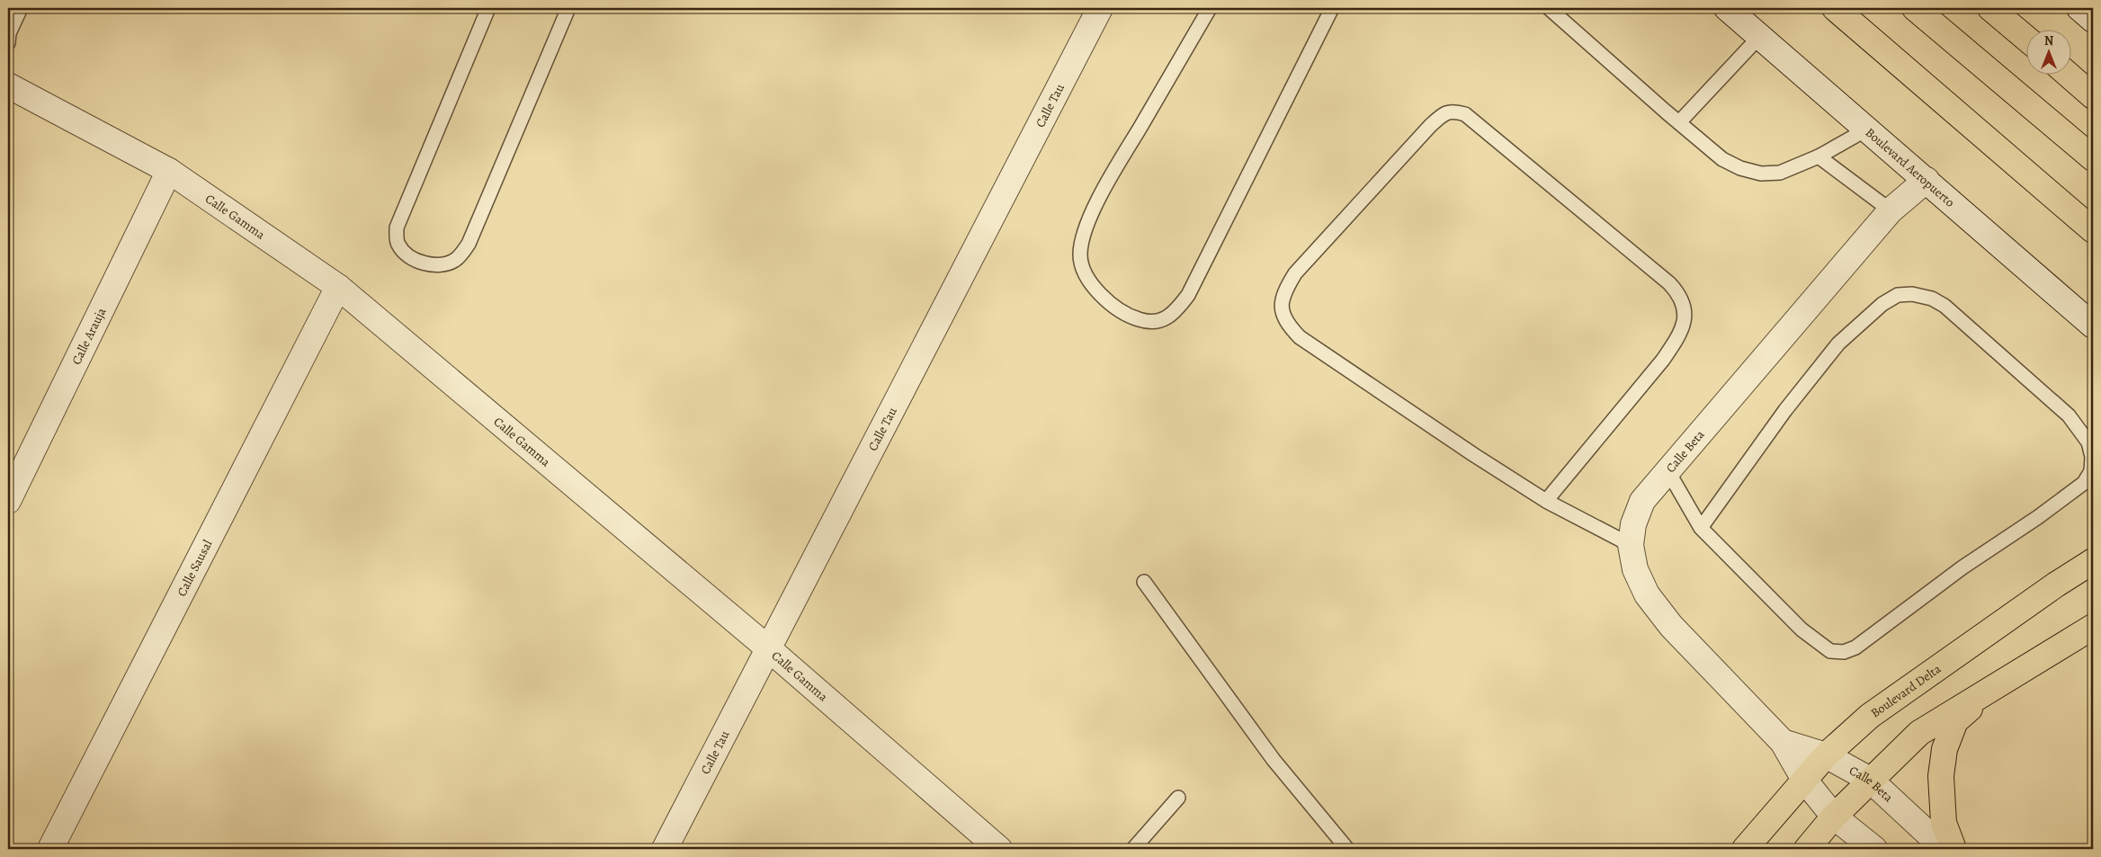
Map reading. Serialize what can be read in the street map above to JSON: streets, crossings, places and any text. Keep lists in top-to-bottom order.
{
  "streets": {
    "main road": ["Boulevard Delta"],
    "street": [
      "Calle Tau",
      "Boulevard Aeropuerto",
      "Calle Gamma",
      "Calle Arauja",
      "Calle Beta",
      "Calle Sausal"
    ]
  },
  "crossings": [
    ["Calle Tau", "Calle Gamma"],
    ["Boulevard Aeropuerto", "Calle Beta"],
    ["Calle Gamma", "Calle Arauja"],
    ["Calle Gamma", "Calle Sausal"],
    ["Calle Beta", "Boulevard Delta"]
  ],
  "north": "top"
}
